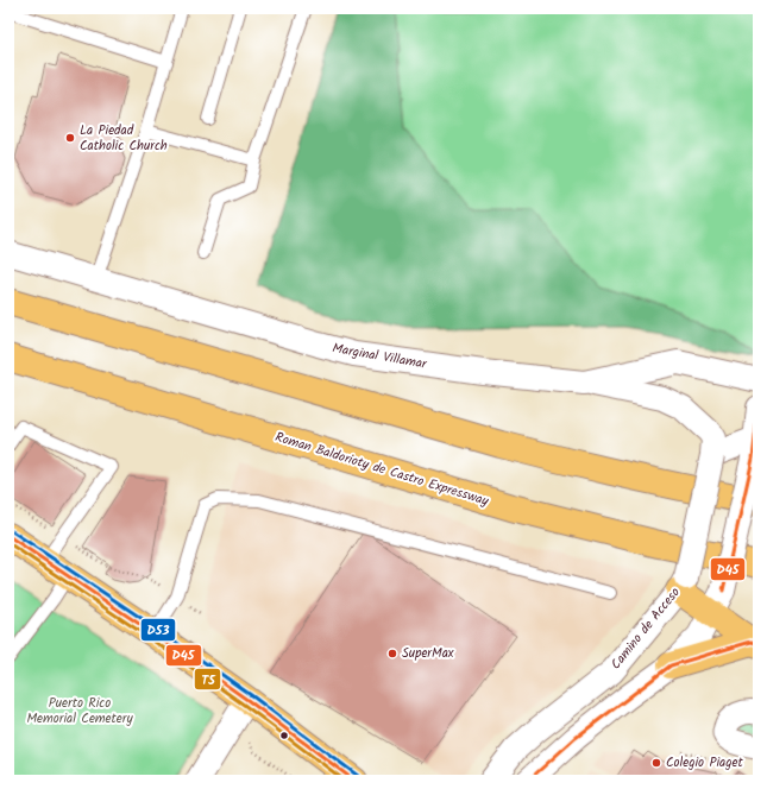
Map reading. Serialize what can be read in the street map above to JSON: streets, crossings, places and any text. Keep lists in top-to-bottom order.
{
  "streets": {
    "main road": ["Roman Baldorioty de Castro Expressway"],
    "street": ["Marginal Villamar", "Camino de Acceso"]
  },
  "crossings": [
    ["Marginal Villamar", "Camino de Acceso"]
  ],
  "parks": ["Puerto Rico Memorial Cemetery"],
  "places": ["La Piedad Catholic Church", "SuperMax", "Colegio Piaget"],
  "lines": ["transit line D45", "transit line D53", "transit line T5"]
}
